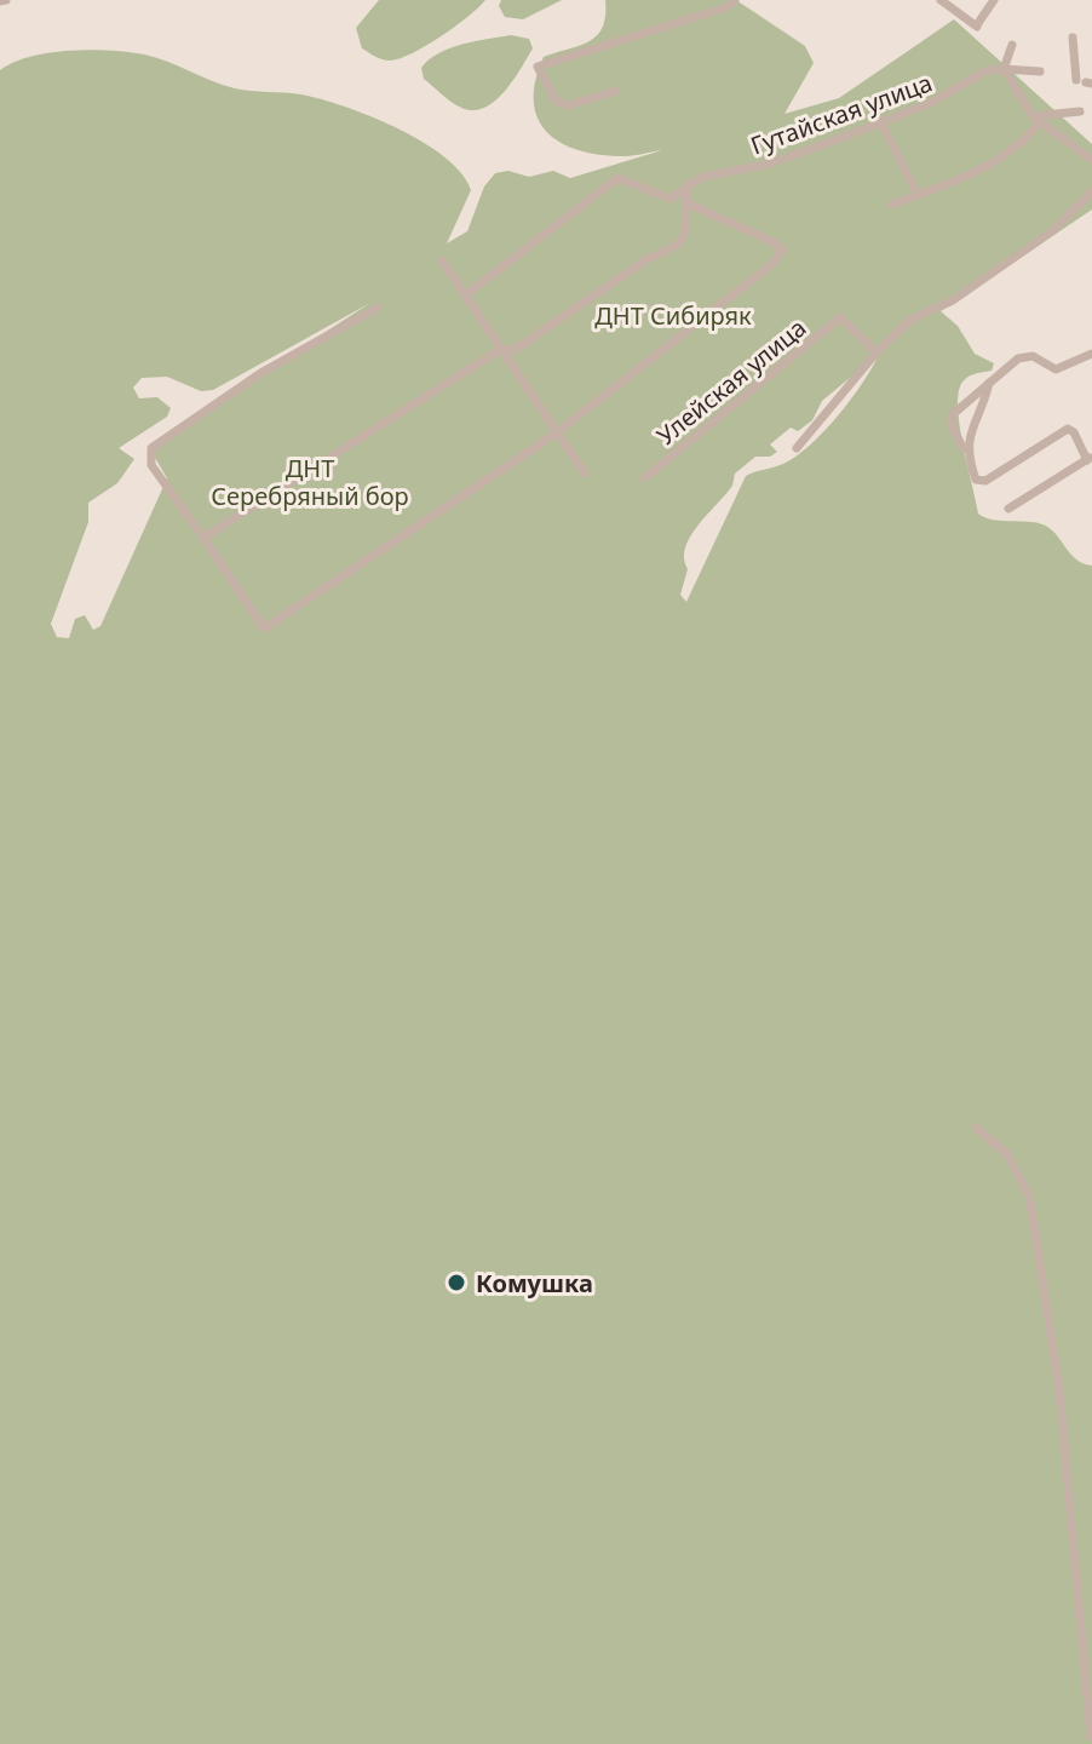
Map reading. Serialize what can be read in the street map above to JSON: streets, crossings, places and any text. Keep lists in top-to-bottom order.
{
  "streets": {
    "street": ["Гутайская улица", "Улейская улица"]
  },
  "parks": ["ДНТ Сибиряк", "ДНТ Серебряный бор"],
  "places": ["Комушка"]
}
